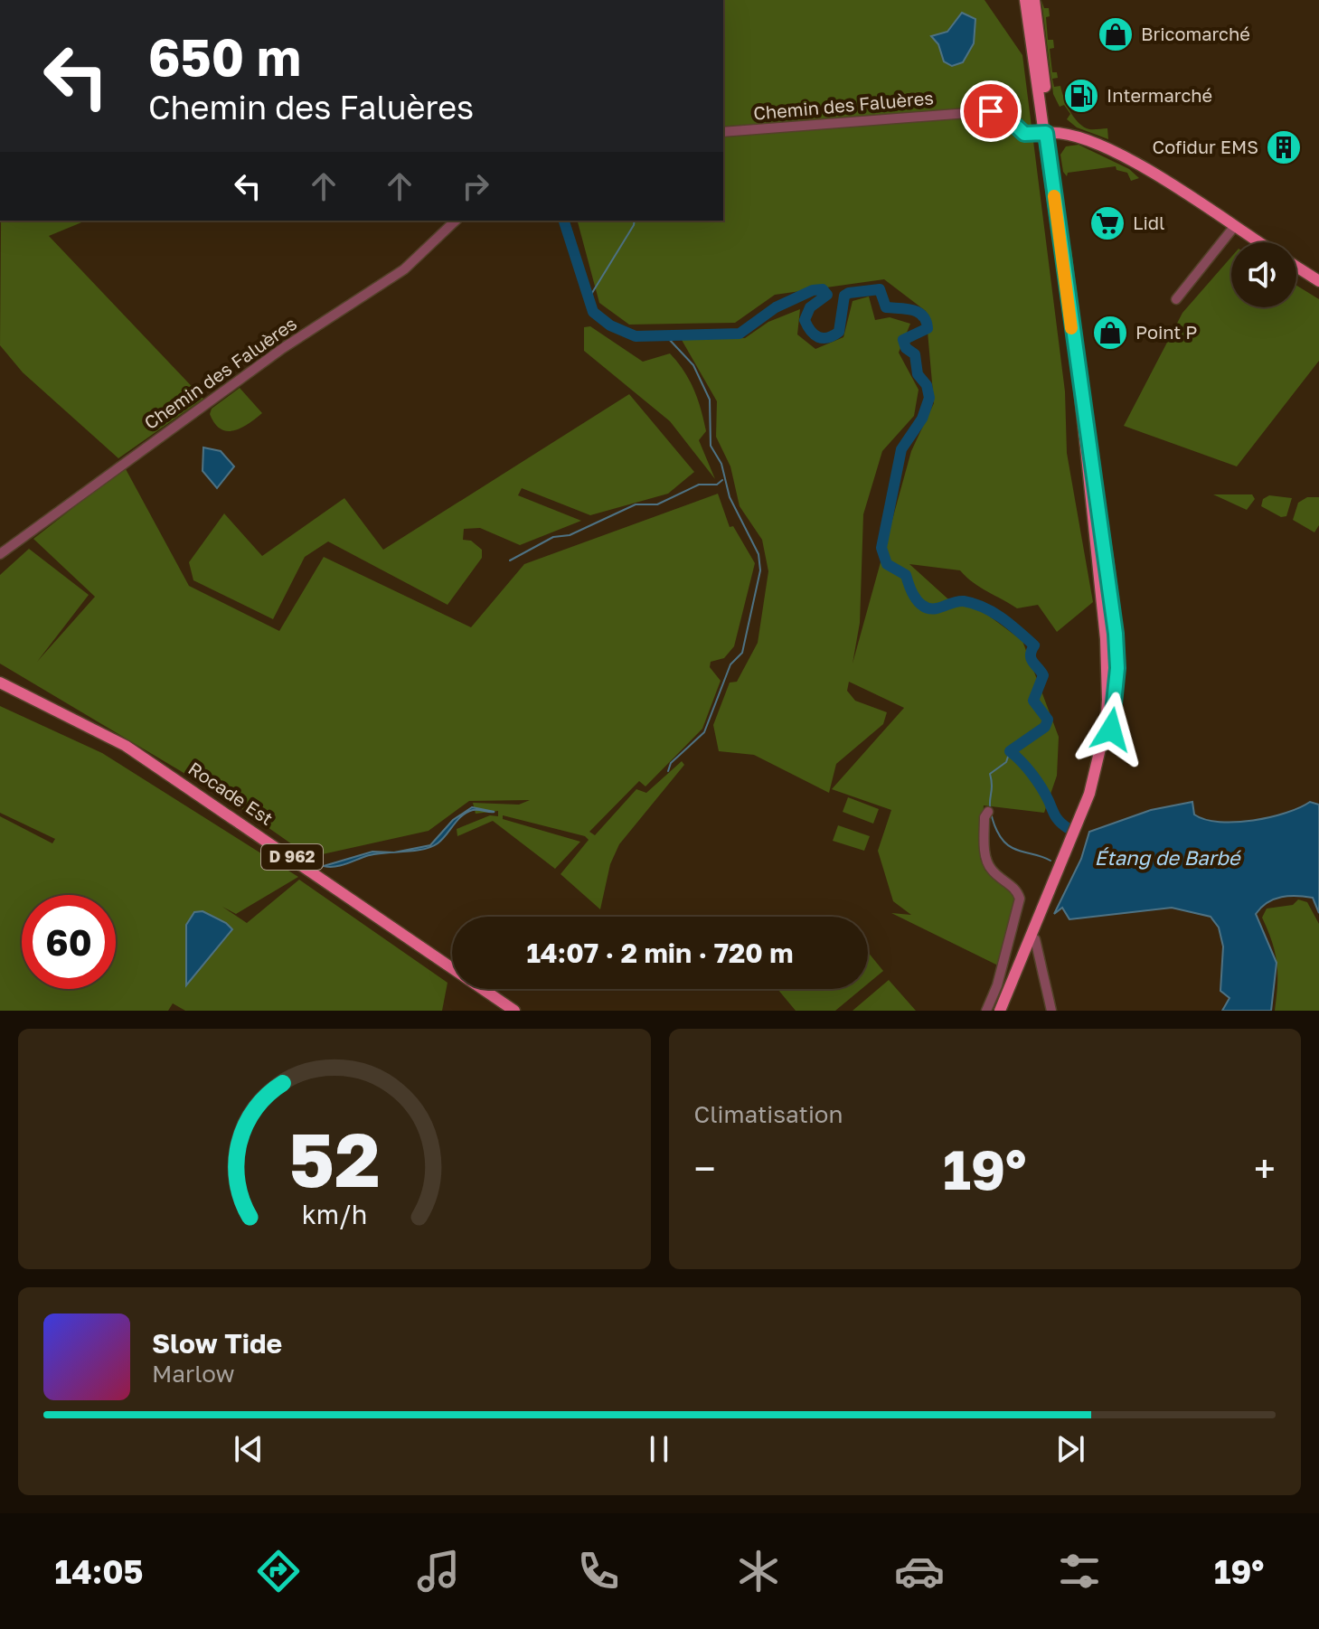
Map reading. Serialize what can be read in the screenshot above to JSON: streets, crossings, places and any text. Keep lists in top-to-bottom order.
{
  "streets": {
    "main road": ["Rocade Est", "D 962"],
    "street": ["Chemin des Faluères"]
  },
  "water": ["Étang de Barbé"],
  "places": {
    "shop": ["Bricomarché", "Point P"],
    "fuel station": ["Intermarché"],
    "building": ["Cofidur EMS"],
    "supermarket": ["Lidl"]
  },
  "page": {
    "turn": ["650 m", "Chemin des Faluères"],
    "limit": "60",
    "trip": "14:07 · 2 min · 720 m",
    "tile": "Climatisation",
    "heat": ["−", "19°", "+"],
    "song": ["Slow Tide", "Marlow"],
    "tabs": ["14:05", "19°"],
    "gauge": ["52", "km/h"]
  }
}
